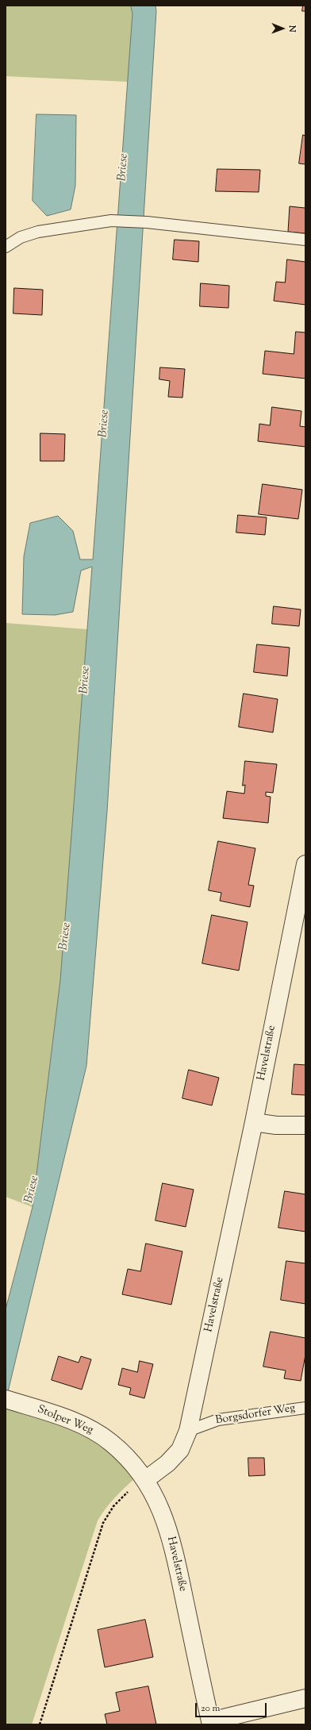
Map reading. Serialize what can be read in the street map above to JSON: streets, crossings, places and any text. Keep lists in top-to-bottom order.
{
  "streets": {
    "street": ["Havelstraße", "Stolper Weg"],
    "lane": ["Borgsdorfer Weg"]
  },
  "crossings": [
    ["Havelstraße", "Borgsdorfer Weg"],
    ["Havelstraße", "Stolper Weg"]
  ],
  "water": ["Briese"],
  "scale_bar": "20 m",
  "north": "right"
}
